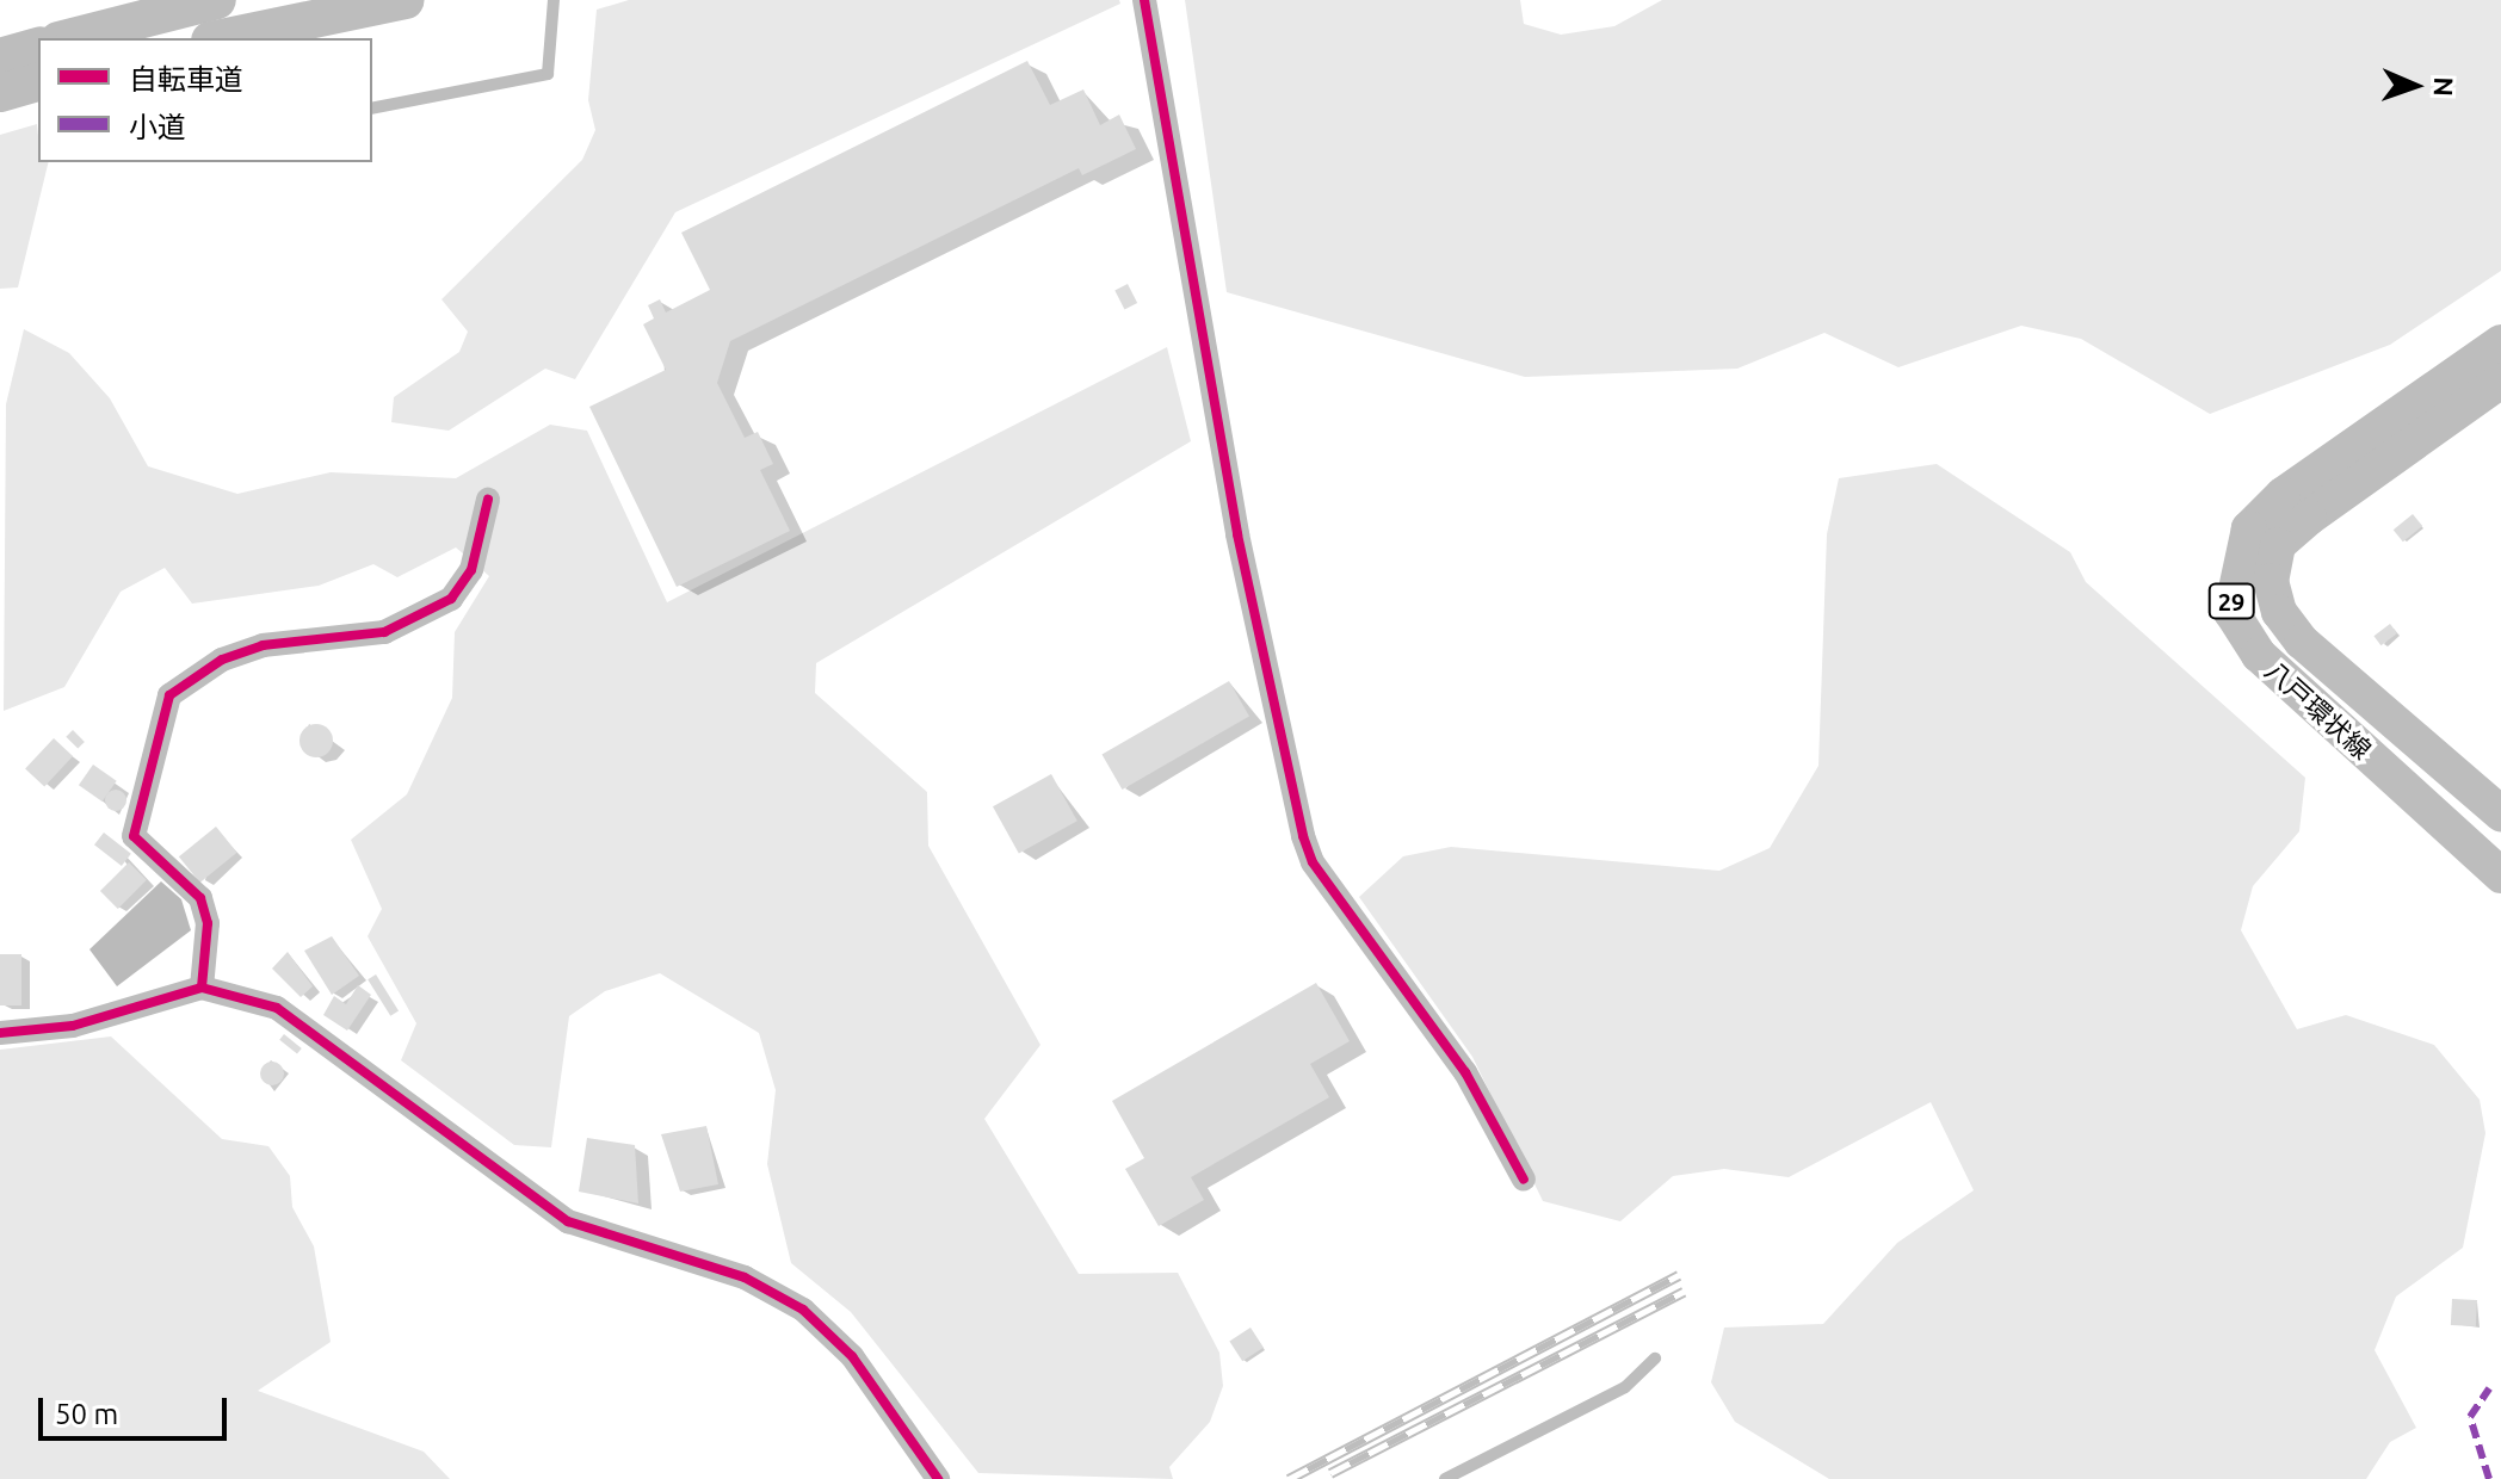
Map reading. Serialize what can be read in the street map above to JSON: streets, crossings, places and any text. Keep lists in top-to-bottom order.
{
  "streets": {
    "main road": ["29", "八戸環状線"]
  },
  "legend": ["自転車道", "小道"],
  "scale_bar": "50 m",
  "north": "right"
}
